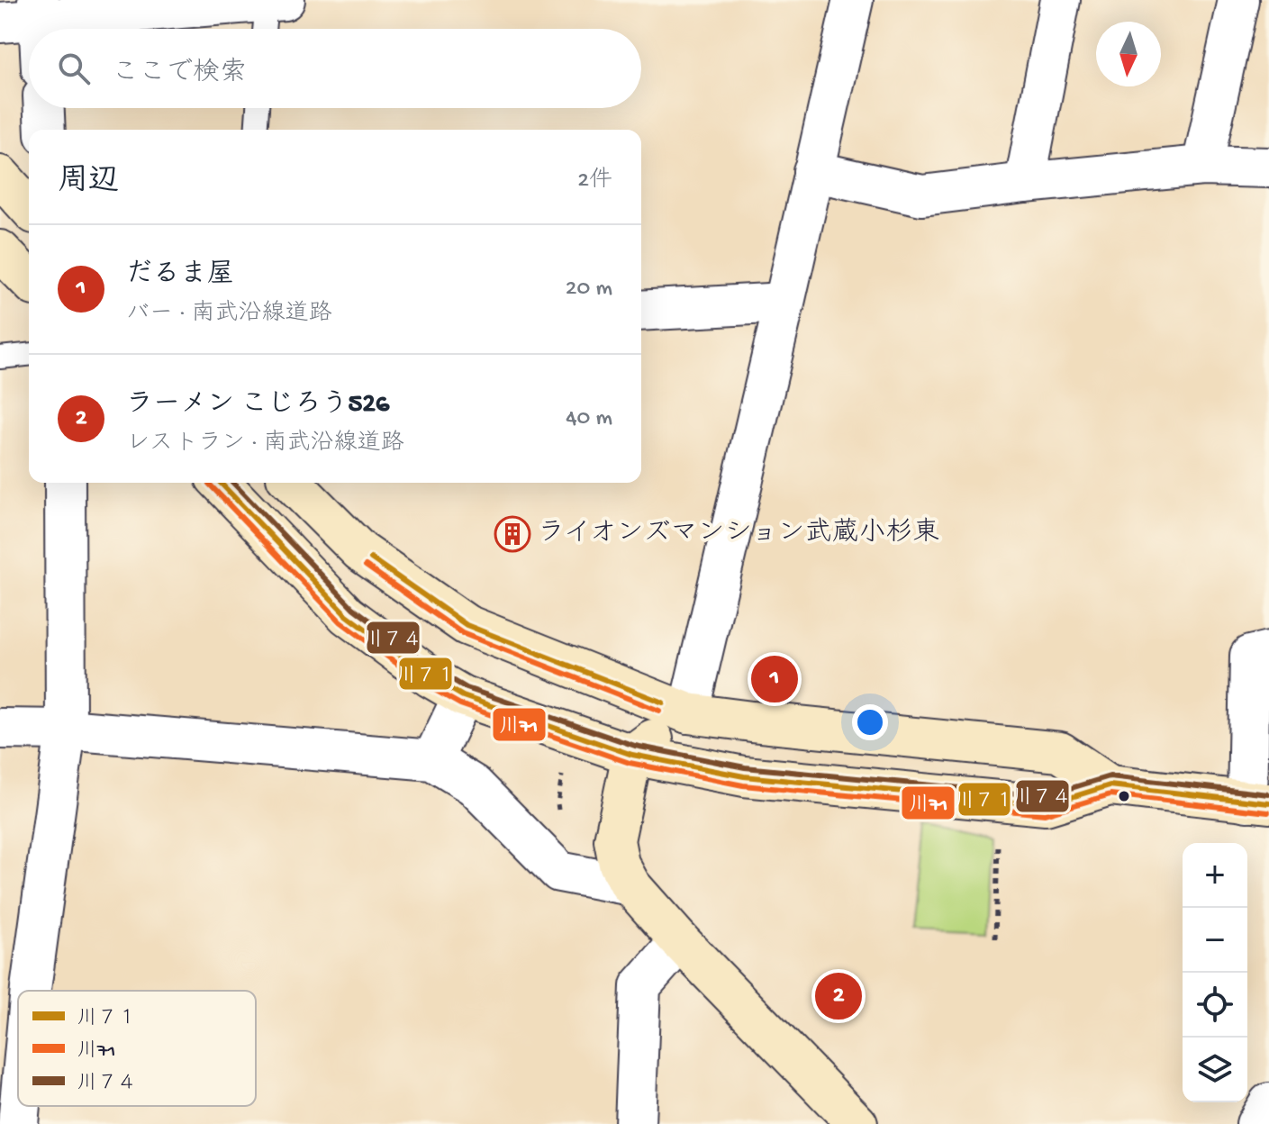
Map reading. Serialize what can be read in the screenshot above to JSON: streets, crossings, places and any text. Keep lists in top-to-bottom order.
{
  "places": {
    "building": ["ライオンズマンション武蔵小杉東"]
  },
  "lines": ["transit line 川７１", "transit line 川７４", "transit line 川71"],
  "legend": ["川７１", "川71", "川７４"],
  "north": "bottom",
  "page": {
    "search": "ここで検索",
    "heading": ["周辺", "2件"],
    "list": [
      {
        "mark": "1",
        "name": "だるま屋",
        "note": "バー · 南武沿線道路",
        "value": "20 m"
      },
      {
        "mark": "2",
        "name": "ラーメン こじろう526",
        "note": "レストラン · 南武沿線道路",
        "value": "40 m"
      }
    ],
    "pins": ["1", "2"],
    "map_buttons": ["+", "−"]
  }
}
